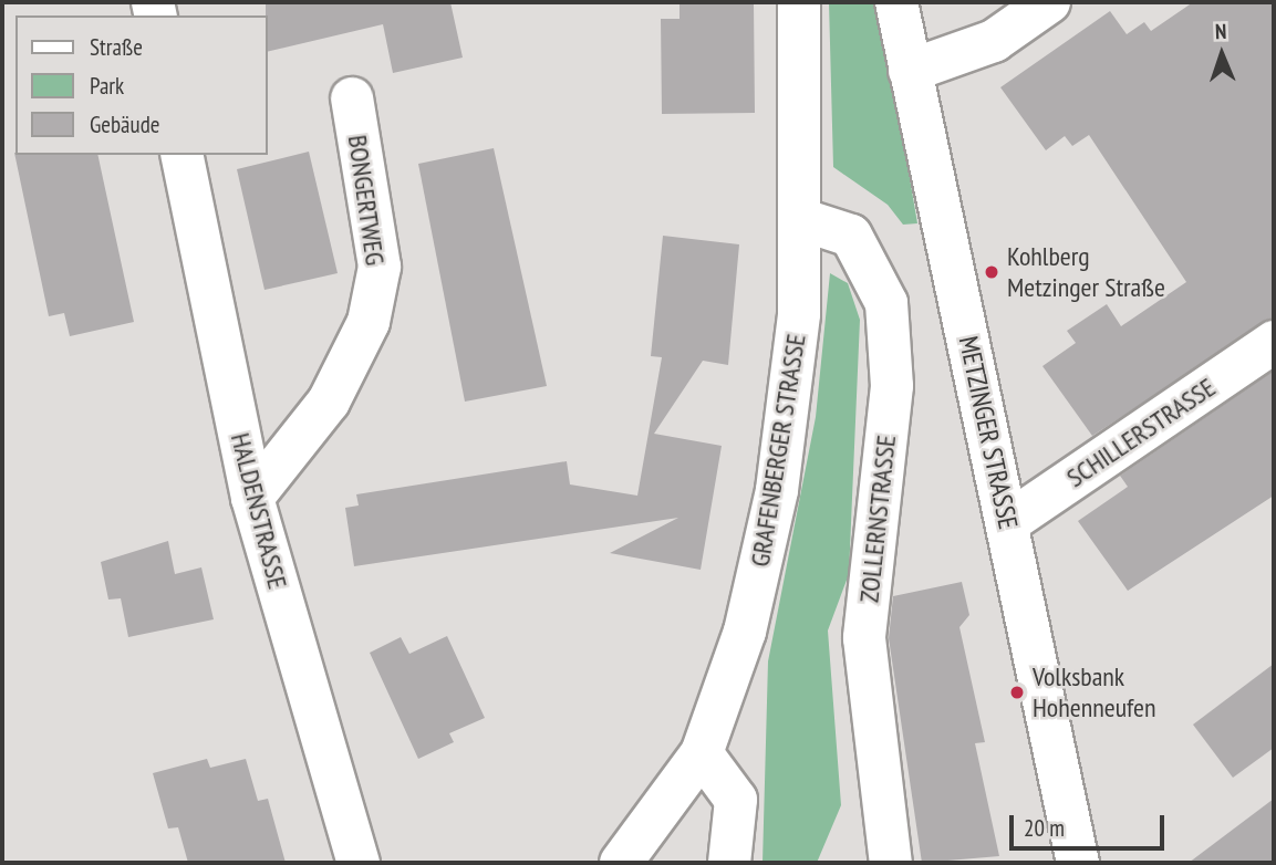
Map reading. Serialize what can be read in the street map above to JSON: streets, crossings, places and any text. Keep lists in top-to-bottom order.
{
  "streets": {
    "street": [
      "BONGERTWEG",
      "METZINGER STRASSE",
      "SCHILLERSTRASSE",
      "GRAFENBERGER STRASSE",
      "HALDENSTRASSE",
      "ZOLLERNSTRASSE"
    ]
  },
  "crossings": [
    ["BONGERTWEG", "HALDENSTRASSE"],
    ["METZINGER STRASSE", "SCHILLERSTRASSE"],
    ["GRAFENBERGER STRASSE", "ZOLLERNSTRASSE"]
  ],
  "places": ["Kohlberg Metzinger Straße", "Volksbank Hohenneufen"],
  "legend": ["Straße", "Park", "Gebäude"],
  "scale_bar": "20 m",
  "north": "top"
}
